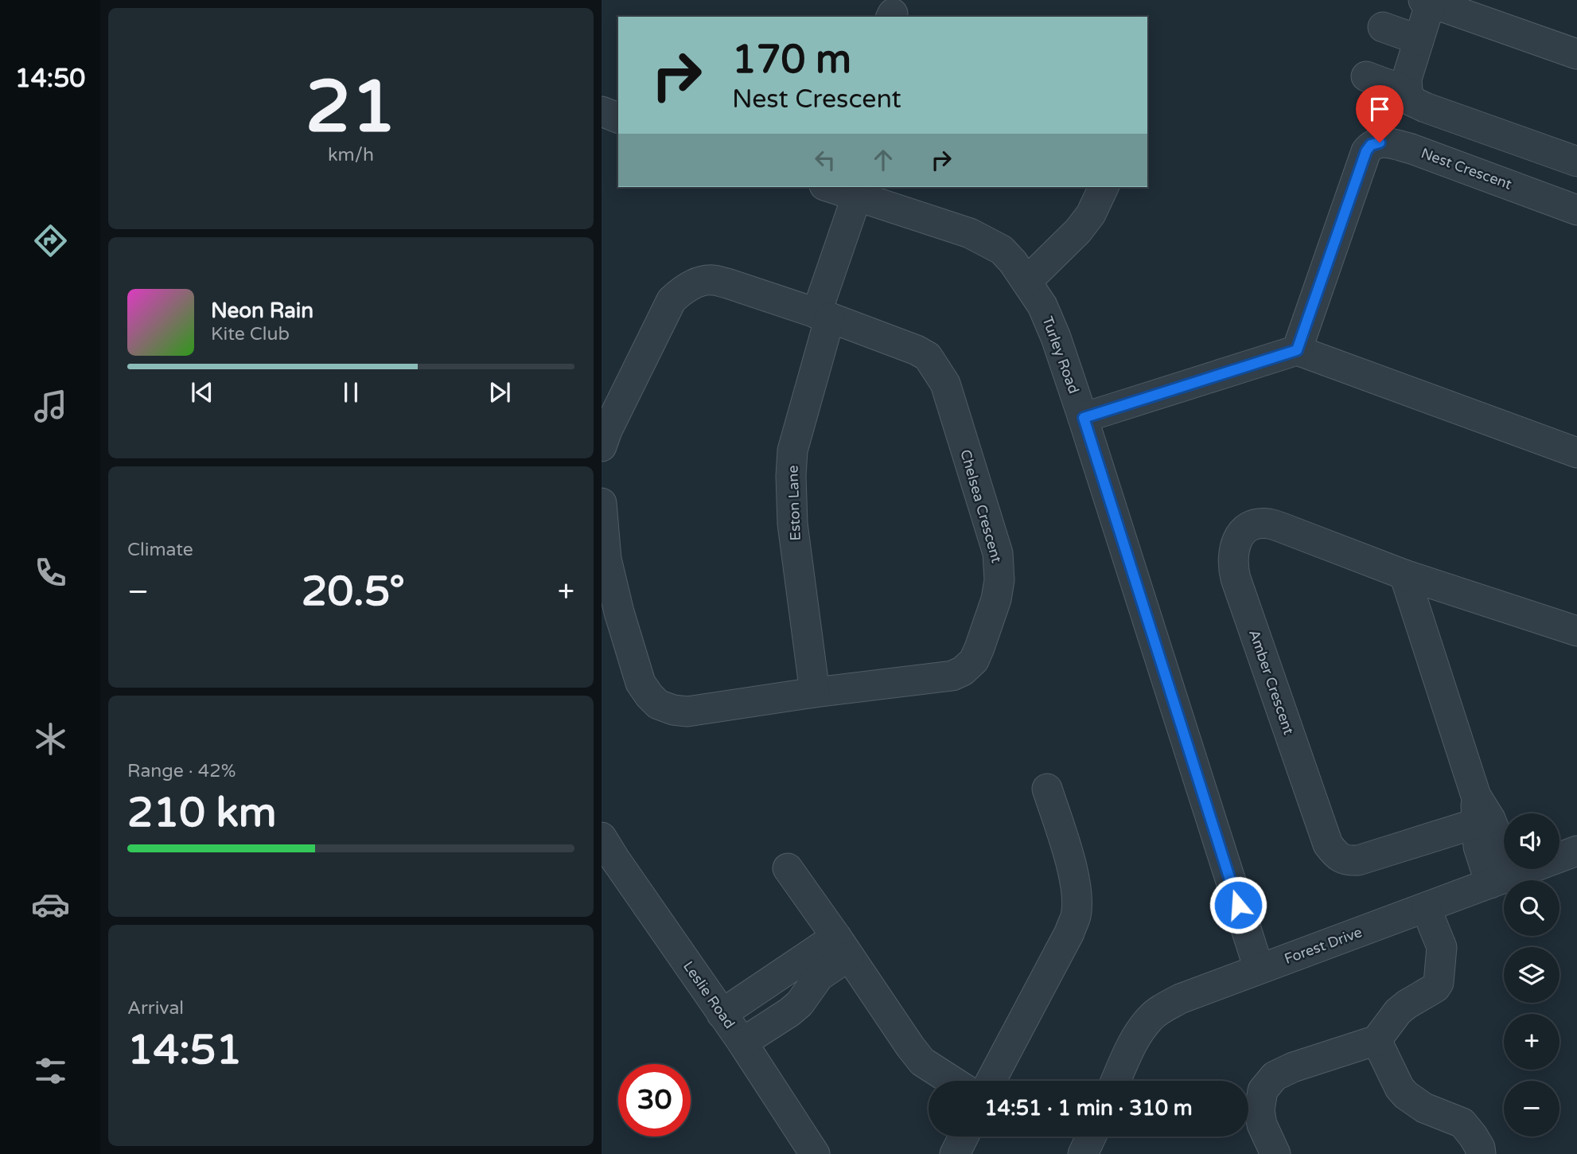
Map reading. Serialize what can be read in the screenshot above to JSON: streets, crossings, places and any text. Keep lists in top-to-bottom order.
{
  "streets": {
    "street": [
      "Nest Crescent",
      "Turley Road",
      "Eston Lane",
      "Chelsea Crescent",
      "Amber Crescent",
      "Forest Drive",
      "Leslie Road"
    ]
  },
  "crossings": [
    ["Turley Road", "Eston Lane"],
    ["Turley Road", "Forest Drive"],
    ["Eston Lane", "Chelsea Crescent"]
  ],
  "page": {
    "tabs": "14:50",
    "tile": [
      ["21", "km/h"],
      "Climate",
      ["Range · 42%", "210 km"],
      ["Arrival", "14:51"]
    ],
    "turn": ["170 m", "Nest Crescent"],
    "song": ["Neon Rain", "Kite Club"],
    "heat": ["−", "20.5°", "+"],
    "map_buttons": ["+", "−"],
    "limit": "30",
    "trip": "14:51 · 1 min · 310 m"
  }
}
